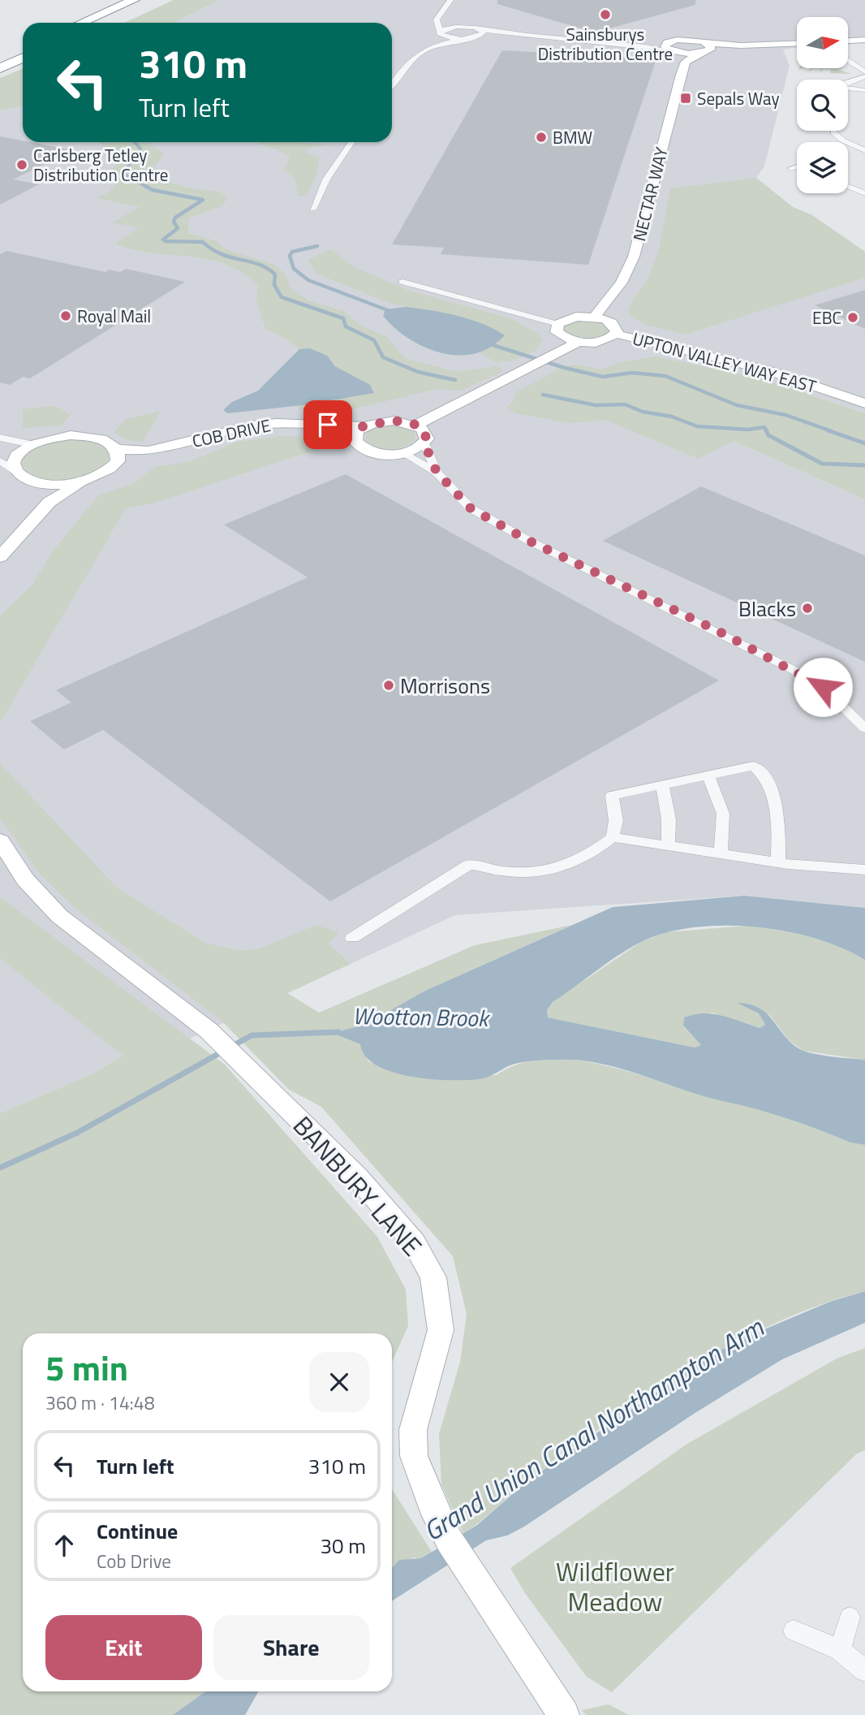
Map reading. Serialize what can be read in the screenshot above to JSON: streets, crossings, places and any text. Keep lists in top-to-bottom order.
{
  "streets": {
    "street": [
      "NECTAR WAY",
      "UPTON VALLEY WAY EAST",
      "COB DRIVE",
      "BANBURY LANE"
    ]
  },
  "water": ["Wootton Brook", "Grand Union Canal Northampton Arm"],
  "parks": ["Wildflower Meadow"],
  "places": {
    "other": [
      "Sainsburys Distribution Centre",
      "BMW",
      "Carlsberg Tetley Distribution Centre",
      "Royal Mail",
      "EBC",
      "Blacks",
      "Morrisons"
    ],
    "transit": ["Sepals Way"]
  },
  "north": "right",
  "page": {
    "turn": ["310 m", "Turn left"],
    "heading": ["5 min", "360 m · 14:48"],
    "list": [
      {
        "name": "Turn left",
        "value": "310 m"
      },
      {
        "name": "Continue",
        "note": "Cob Drive",
        "value": "30 m"
      }
    ],
    "buttons": ["Exit", "Share"]
  }
}
